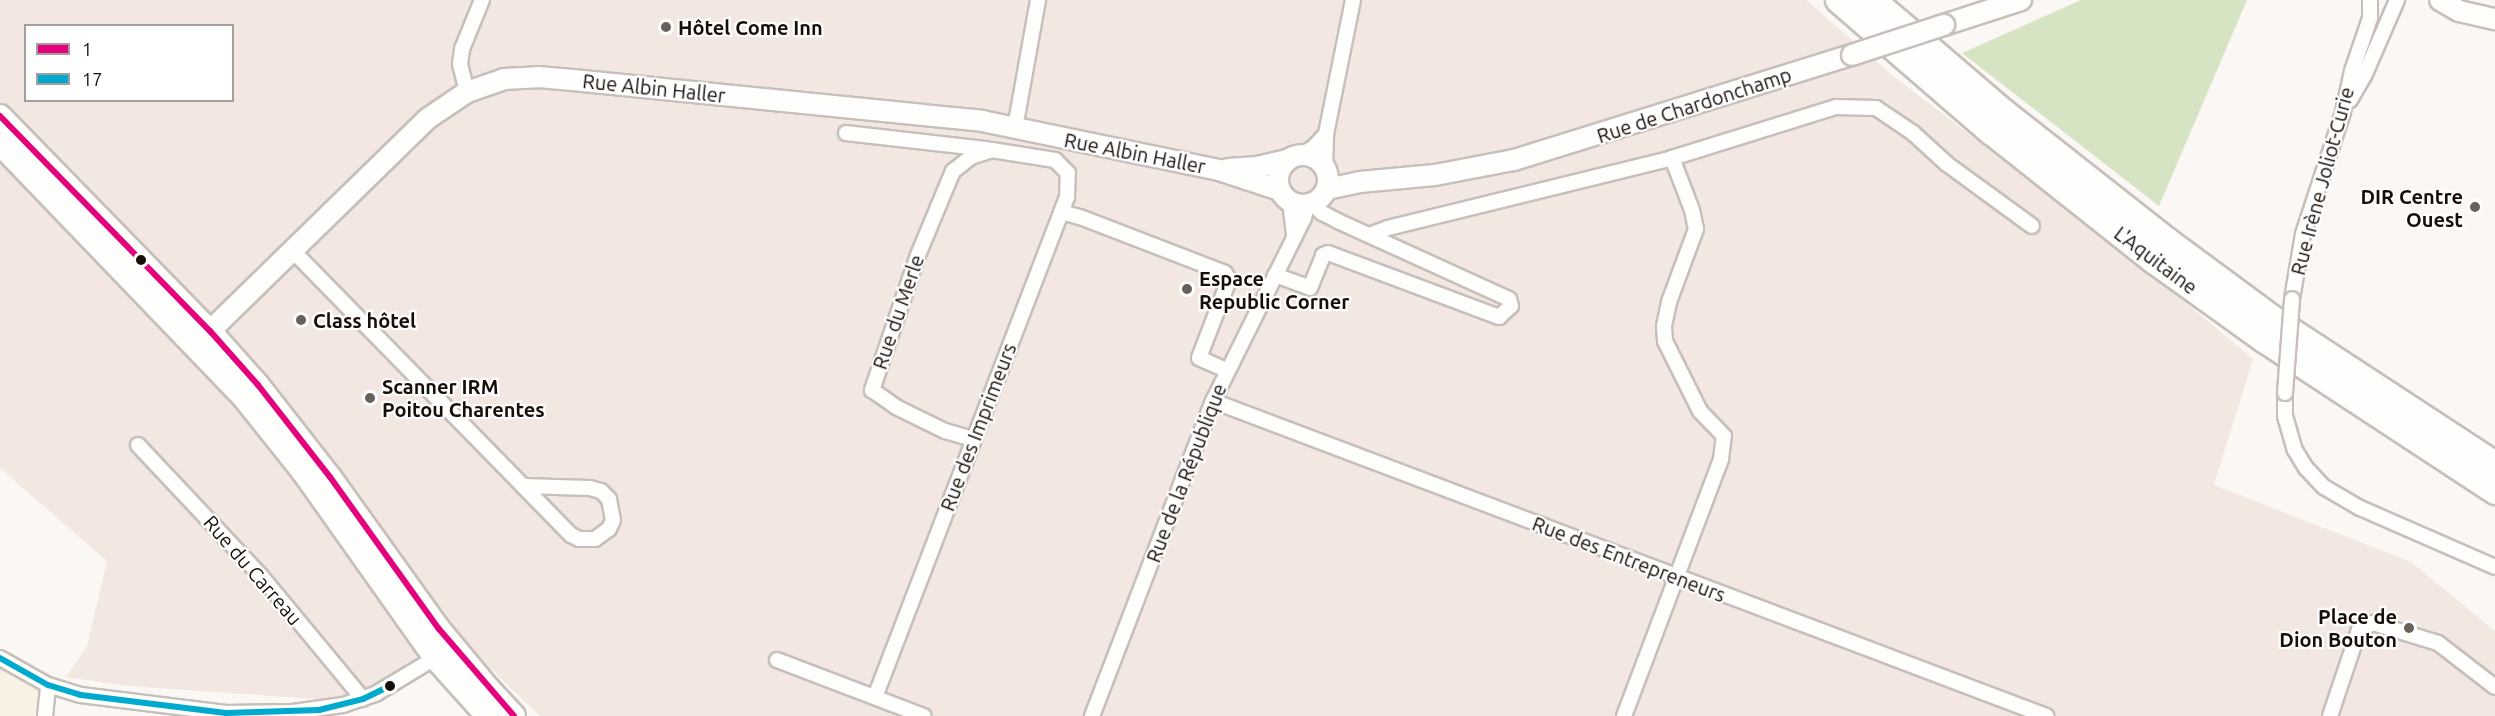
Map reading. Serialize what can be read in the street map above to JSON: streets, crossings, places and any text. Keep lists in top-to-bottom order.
{
  "streets": {
    "highway": ["L'Aquitaine"],
    "main road": ["Rue Albin Haller", "Rue de Chardonchamp"],
    "street": [
      "Rue Irène Joliot-Curie",
      "Rue du Merle",
      "Rue des Imprimeurs",
      "Rue de la République",
      "Rue des Entrepreneurs",
      "Rue du Carreau"
    ]
  },
  "crossings": [
    ["Rue de Chardonchamp", "Rue de la République"],
    ["Rue du Merle", "Rue des Imprimeurs"],
    ["Rue de la République", "Rue des Entrepreneurs"]
  ],
  "places": [
    "Hôtel Come Inn",
    "DIR Centre Ouest",
    "Espace Republic Corner",
    "Class hôtel",
    "Scanner IRM Poitou Charentes",
    "Place de Dion Bouton"
  ],
  "lines": ["transit line 1", "transit line 17"],
  "legend": ["1", "17"]
}
